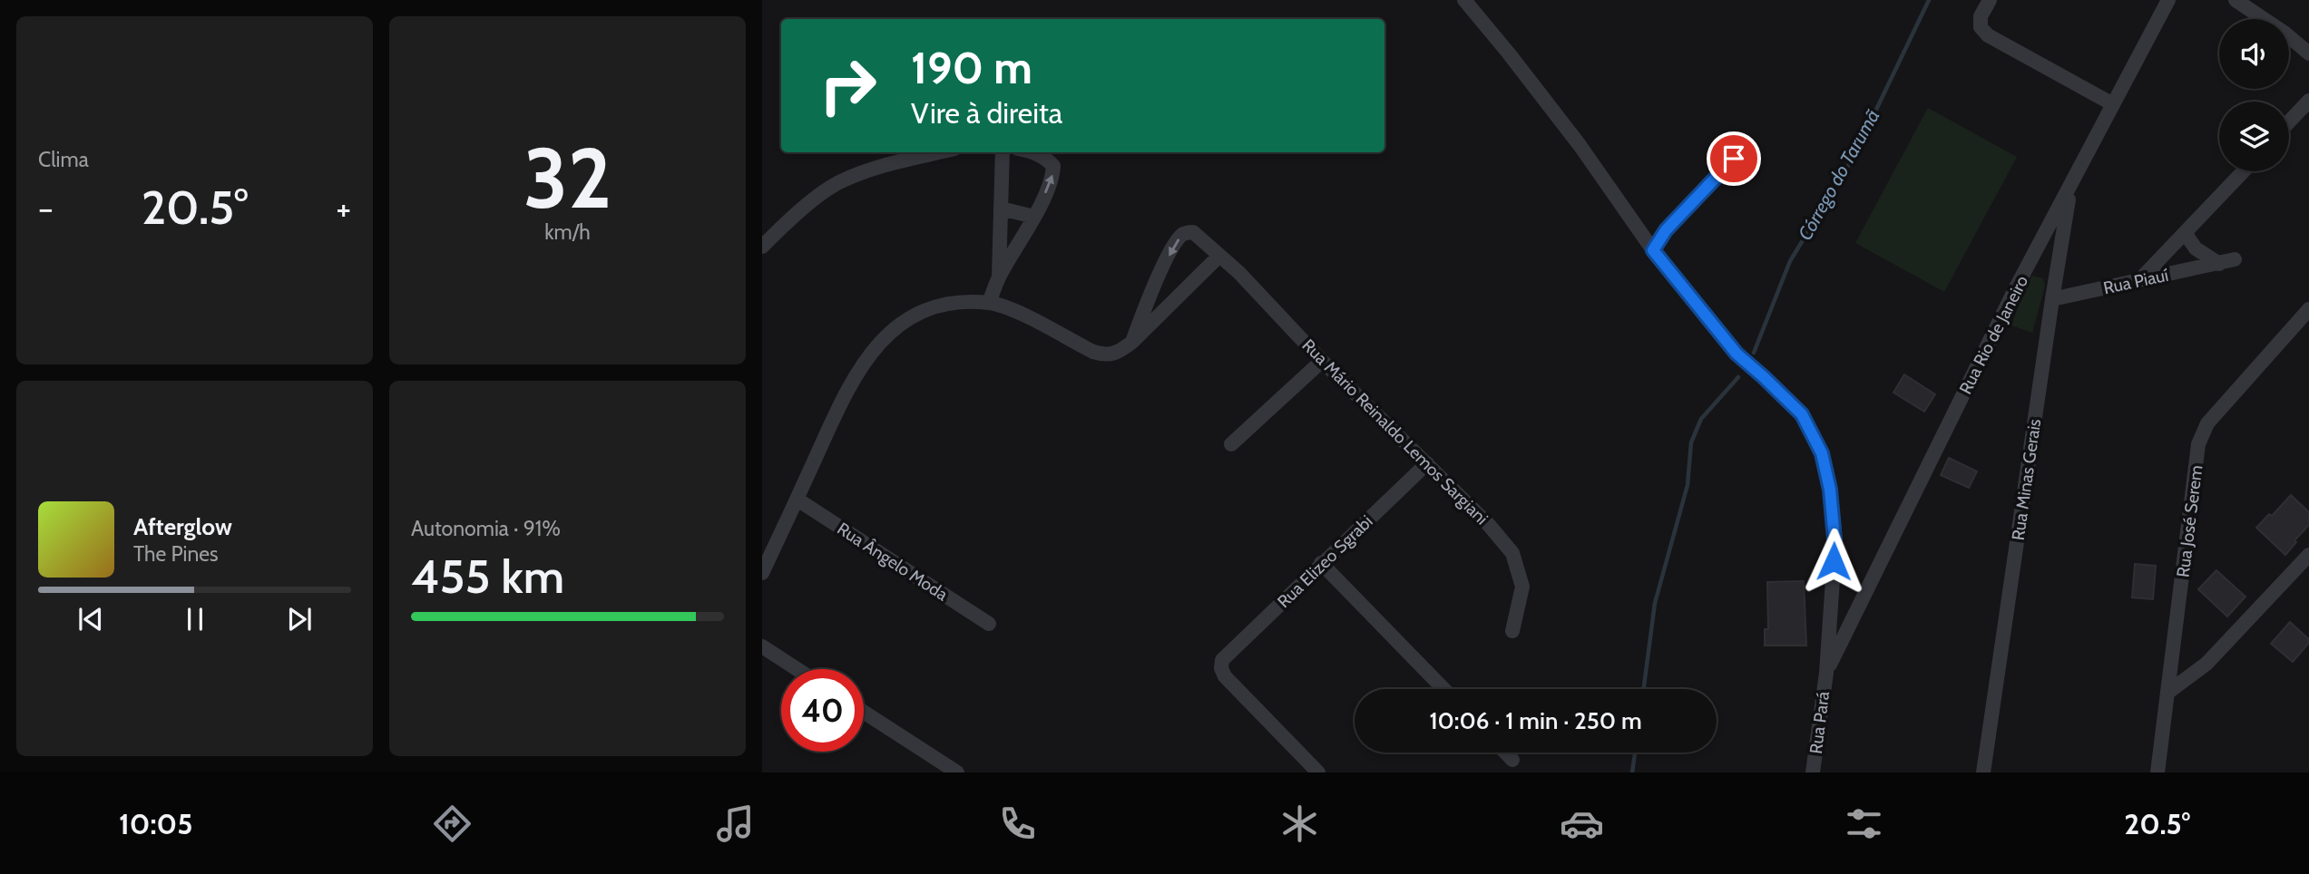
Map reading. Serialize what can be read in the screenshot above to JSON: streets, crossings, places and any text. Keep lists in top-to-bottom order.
{
  "streets": {
    "street": [
      "Rua Piauí",
      "Rua Rio de Janeiro",
      "Rua Mário Reinaldo Lemos Sargiani",
      "Rua Minas Gerais",
      "Rua José Serem",
      "Rua Ângelo Moda",
      "Rua Elizeo Sgrabi",
      "Rua Pará"
    ]
  },
  "crossings": [
    ["Rua Piauí", "Rua Minas Gerais"],
    ["Rua Rio de Janeiro", "Rua Minas Gerais"],
    ["Rua Rio de Janeiro", "Rua Pará"],
    ["Rua Mário Reinaldo Lemos Sargiani", "Rua Elizeo Sgrabi"]
  ],
  "water": ["Córrego do Tarumã"],
  "page": {
    "tile": [
      "Clima",
      ["32", "km/h"],
      ["Autonomia · 91%", "455 km"]
    ],
    "turn": ["190 m", "Vire à direita"],
    "heat": ["−", "20.5°", "+"],
    "song": ["Afterglow", "The Pines"],
    "limit": "40",
    "trip": "10:06 · 1 min · 250 m",
    "tabs": ["10:05", "20.5°"]
  }
}
